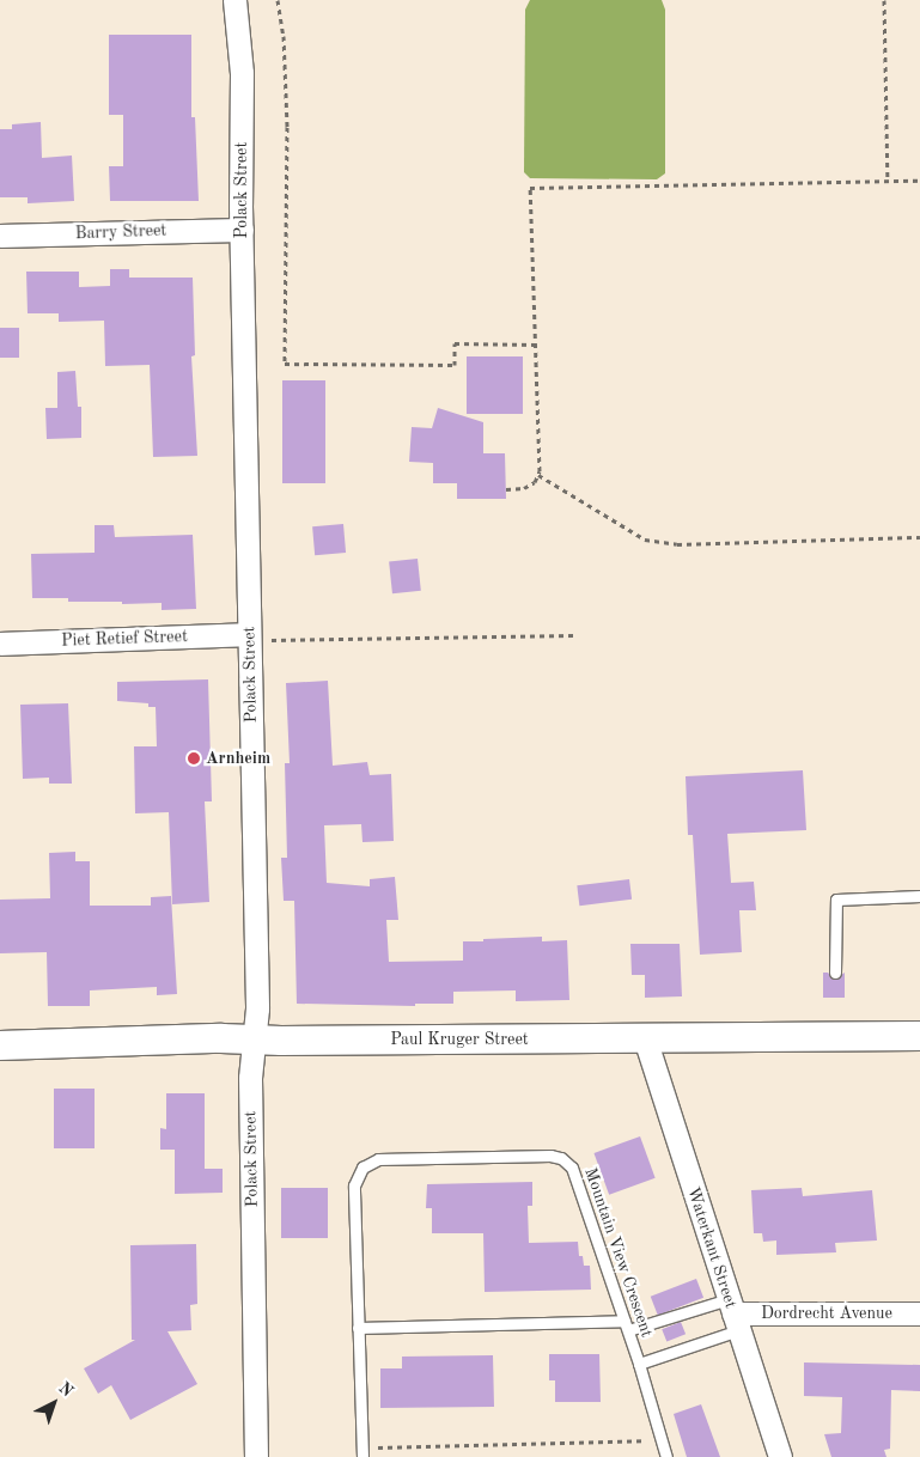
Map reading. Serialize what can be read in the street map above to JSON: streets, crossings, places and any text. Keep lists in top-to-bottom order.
{
  "streets": {
    "street": [
      "Polack Street",
      "Barry Street",
      "Piet Retief Street",
      "Paul Kruger Street",
      "Waterkant Street",
      "Dordrecht Avenue"
    ],
    "lane": ["Mountain View Crescent"]
  },
  "crossings": [
    ["Polack Street", "Barry Street"],
    ["Polack Street", "Piet Retief Street"],
    ["Polack Street", "Paul Kruger Street"],
    ["Paul Kruger Street", "Waterkant Street"],
    ["Waterkant Street", "Dordrecht Avenue"]
  ],
  "places": ["Arnheim"],
  "north": "top right"
}
